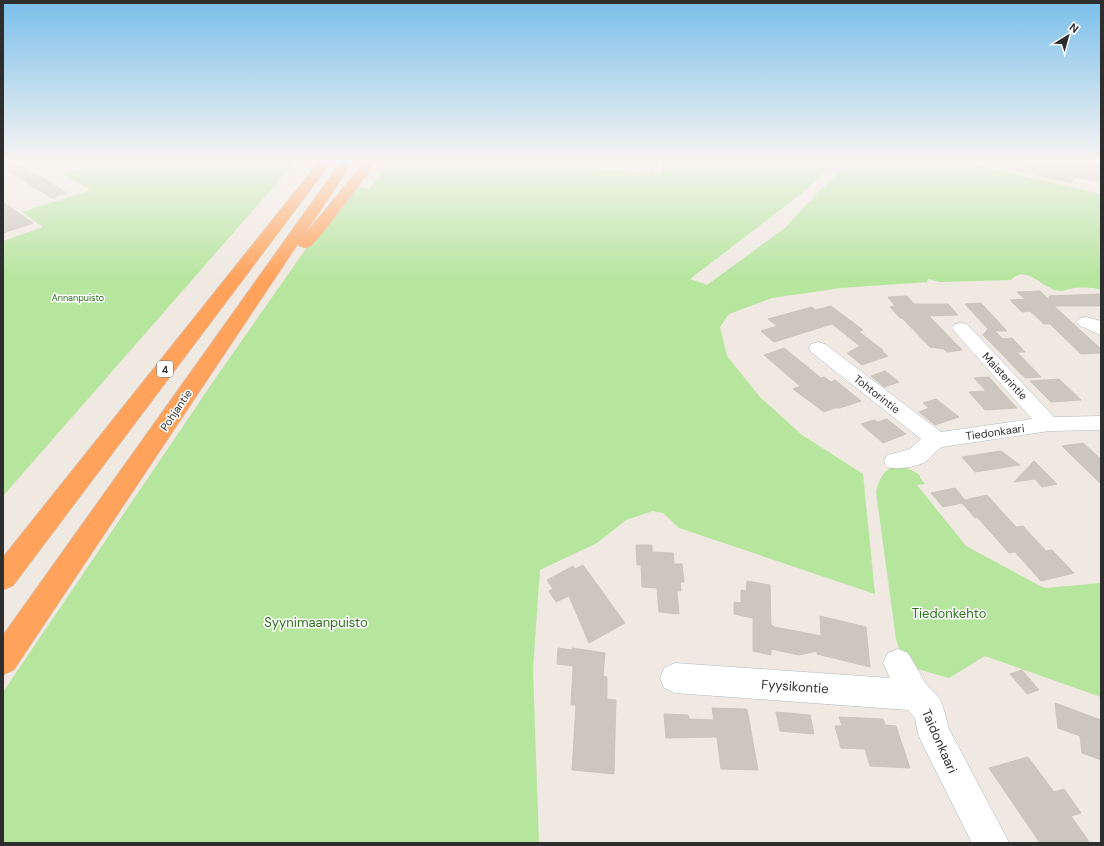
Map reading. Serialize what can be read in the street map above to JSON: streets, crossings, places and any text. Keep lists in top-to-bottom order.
{
  "streets": {
    "highway": ["4", "Pohjantie"],
    "street": [
      "Maisterintie",
      "Tohtorintie",
      "Tiedonkaari",
      "Fyysikontie",
      "Taidonkaari"
    ]
  },
  "crossings": [
    ["Maisterintie", "Tiedonkaari"],
    ["Tohtorintie", "Tiedonkaari"],
    ["Fyysikontie", "Taidonkaari"]
  ],
  "parks": ["Annanpuisto", "Tiedonkehto", "Syynimaanpuisto"],
  "north": "top right"
}
